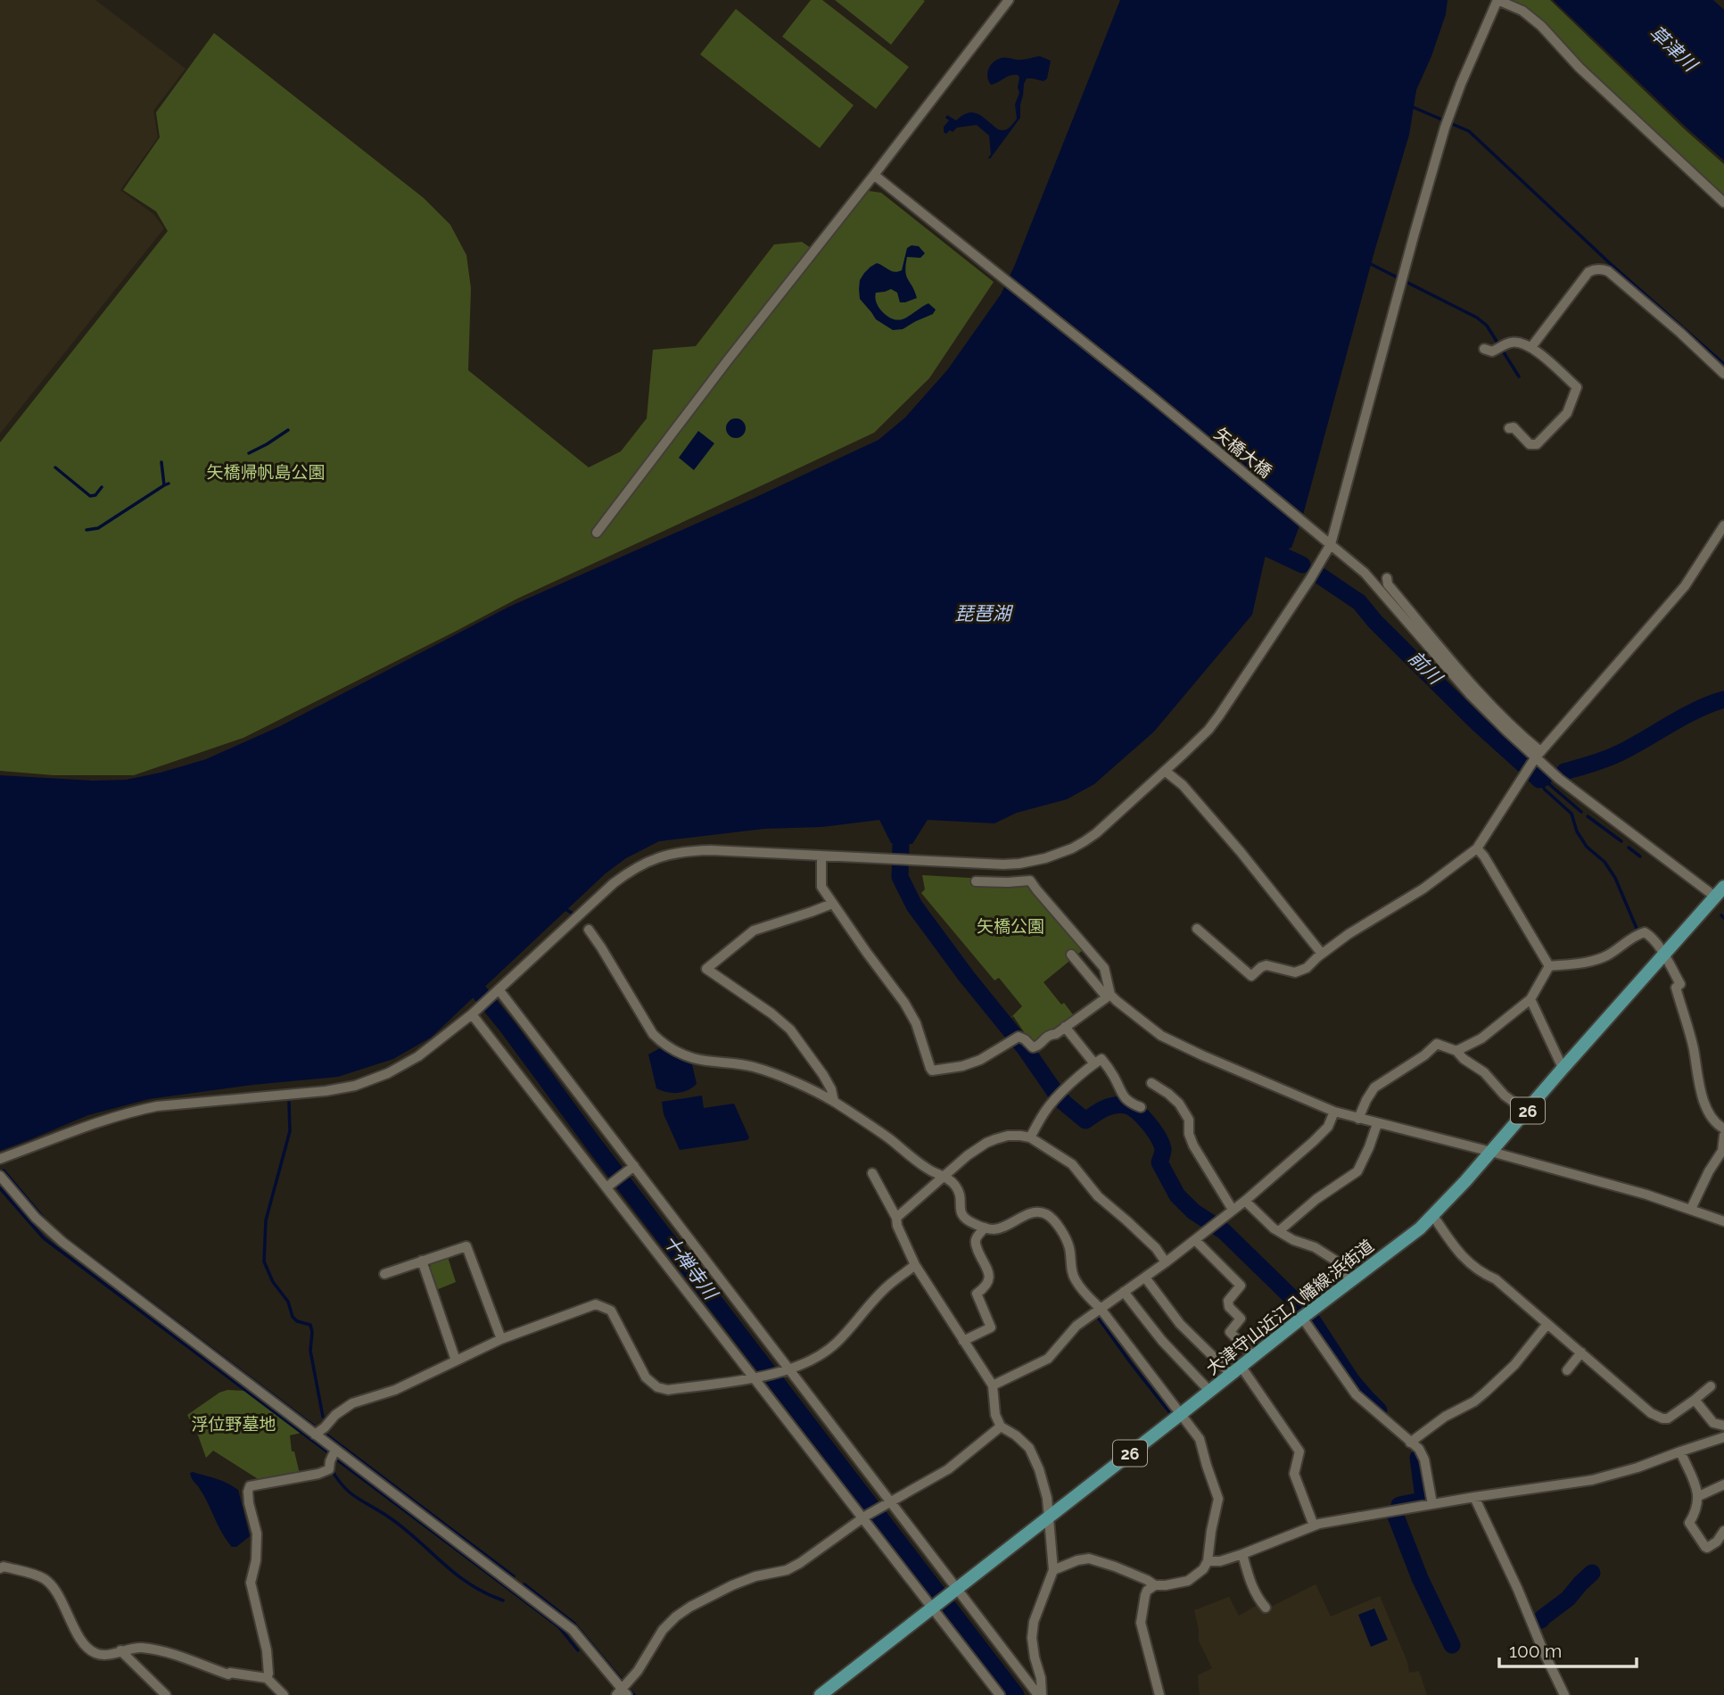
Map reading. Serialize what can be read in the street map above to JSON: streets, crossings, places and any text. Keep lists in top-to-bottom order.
{
  "streets": {
    "main road": ["26", "大津守山近江八幡線;浜街道"],
    "street": ["矢橋大橋"]
  },
  "water": [
    "草津川",
    "琵琶湖",
    "前川",
    "十禅寺川"
  ],
  "parks": ["矢橋帰帆島公園", "矢橋公園", "浮位野墓地"],
  "scale_bar": "100 m"
}
